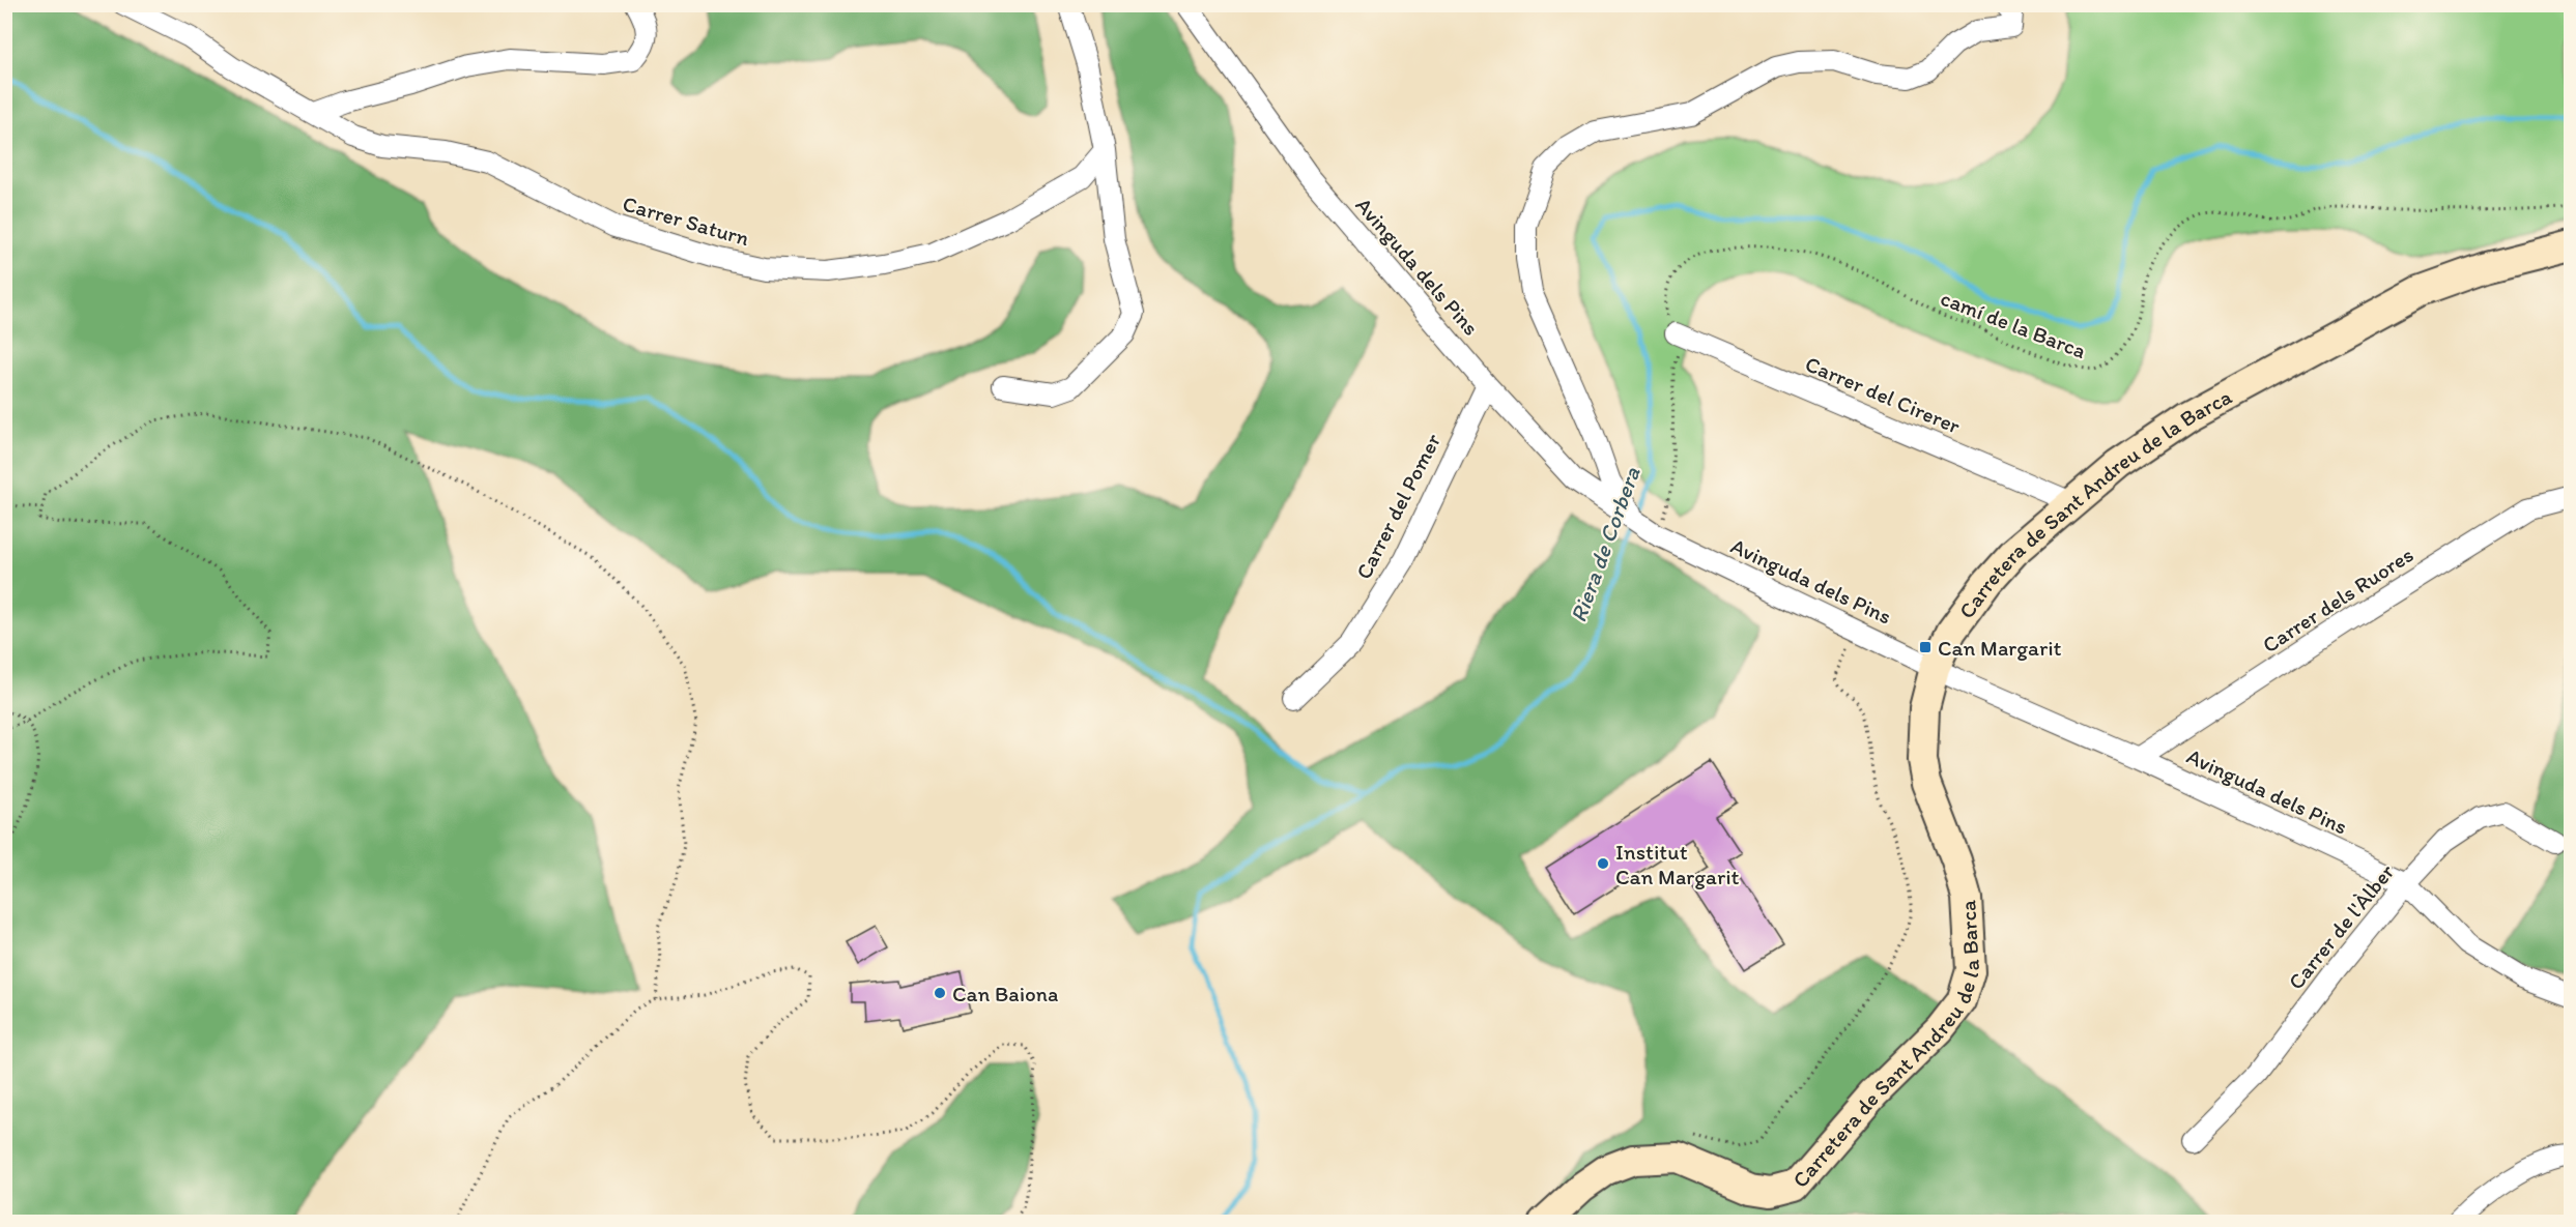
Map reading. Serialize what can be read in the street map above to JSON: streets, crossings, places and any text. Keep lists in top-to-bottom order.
{
  "streets": {
    "street": [
      "Carrer Saturn",
      "Avinguda dels Pins",
      "Carrer del Cirerer",
      "Carrer del Pomer",
      "Carretera de Sant Andreu de la Barca",
      "Carrer dels Ruores",
      "Carrer de l'Àlber"
    ],
    "path": ["camí de la Barca"]
  },
  "crossings": [
    ["Avinguda dels Pins", "camí de la Barca"],
    ["Avinguda dels Pins", "Carrer del Pomer"],
    ["Avinguda dels Pins", "Carretera de Sant Andreu de la Barca"],
    ["Avinguda dels Pins", "Carrer dels Ruores"],
    ["Avinguda dels Pins", "Carrer de l'Àlber"],
    ["camí de la Barca", "Carrer del Cirerer"],
    ["Carrer del Cirerer", "Carretera de Sant Andreu de la Barca"]
  ],
  "water": ["Riera de Corbera"],
  "places": {
    "transit": ["Can Margarit"],
    "other": ["Institut Can Margarit", "Can Baiona"]
  }
}
